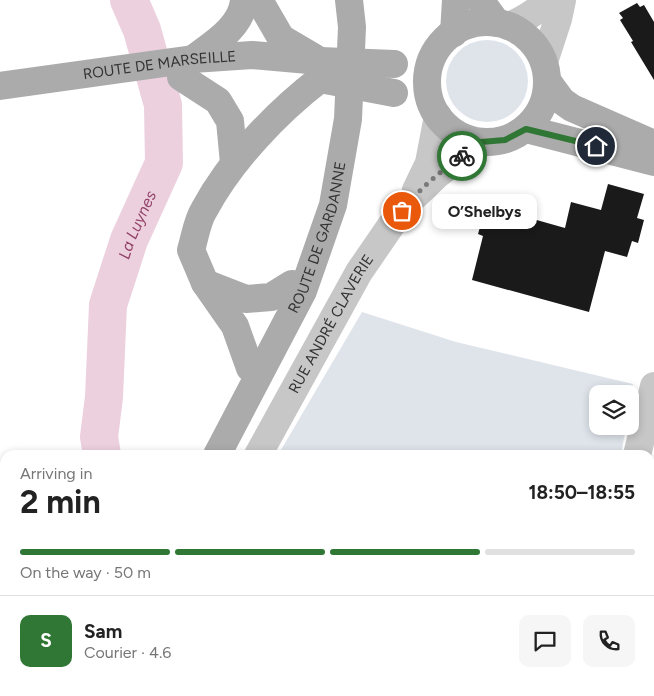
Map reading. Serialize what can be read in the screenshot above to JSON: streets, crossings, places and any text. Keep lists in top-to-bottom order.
{
  "streets": {
    "main road": ["ROUTE DE MARSEILLE", "ROUTE DE GARDANNE"],
    "street": ["RUE ANDRÉ CLAVERIE"]
  },
  "water": ["La Luynes"],
  "places": ["O’Shelbys"],
  "page": {
    "bubble": "O’Shelbys",
    "heading": ["2 min", "Arriving in", "18:50–18:55"],
    "panel": ["Sam", "Courier · 4.6"],
    "bar": "On the way · 50 m",
    "round": "S"
  }
}
